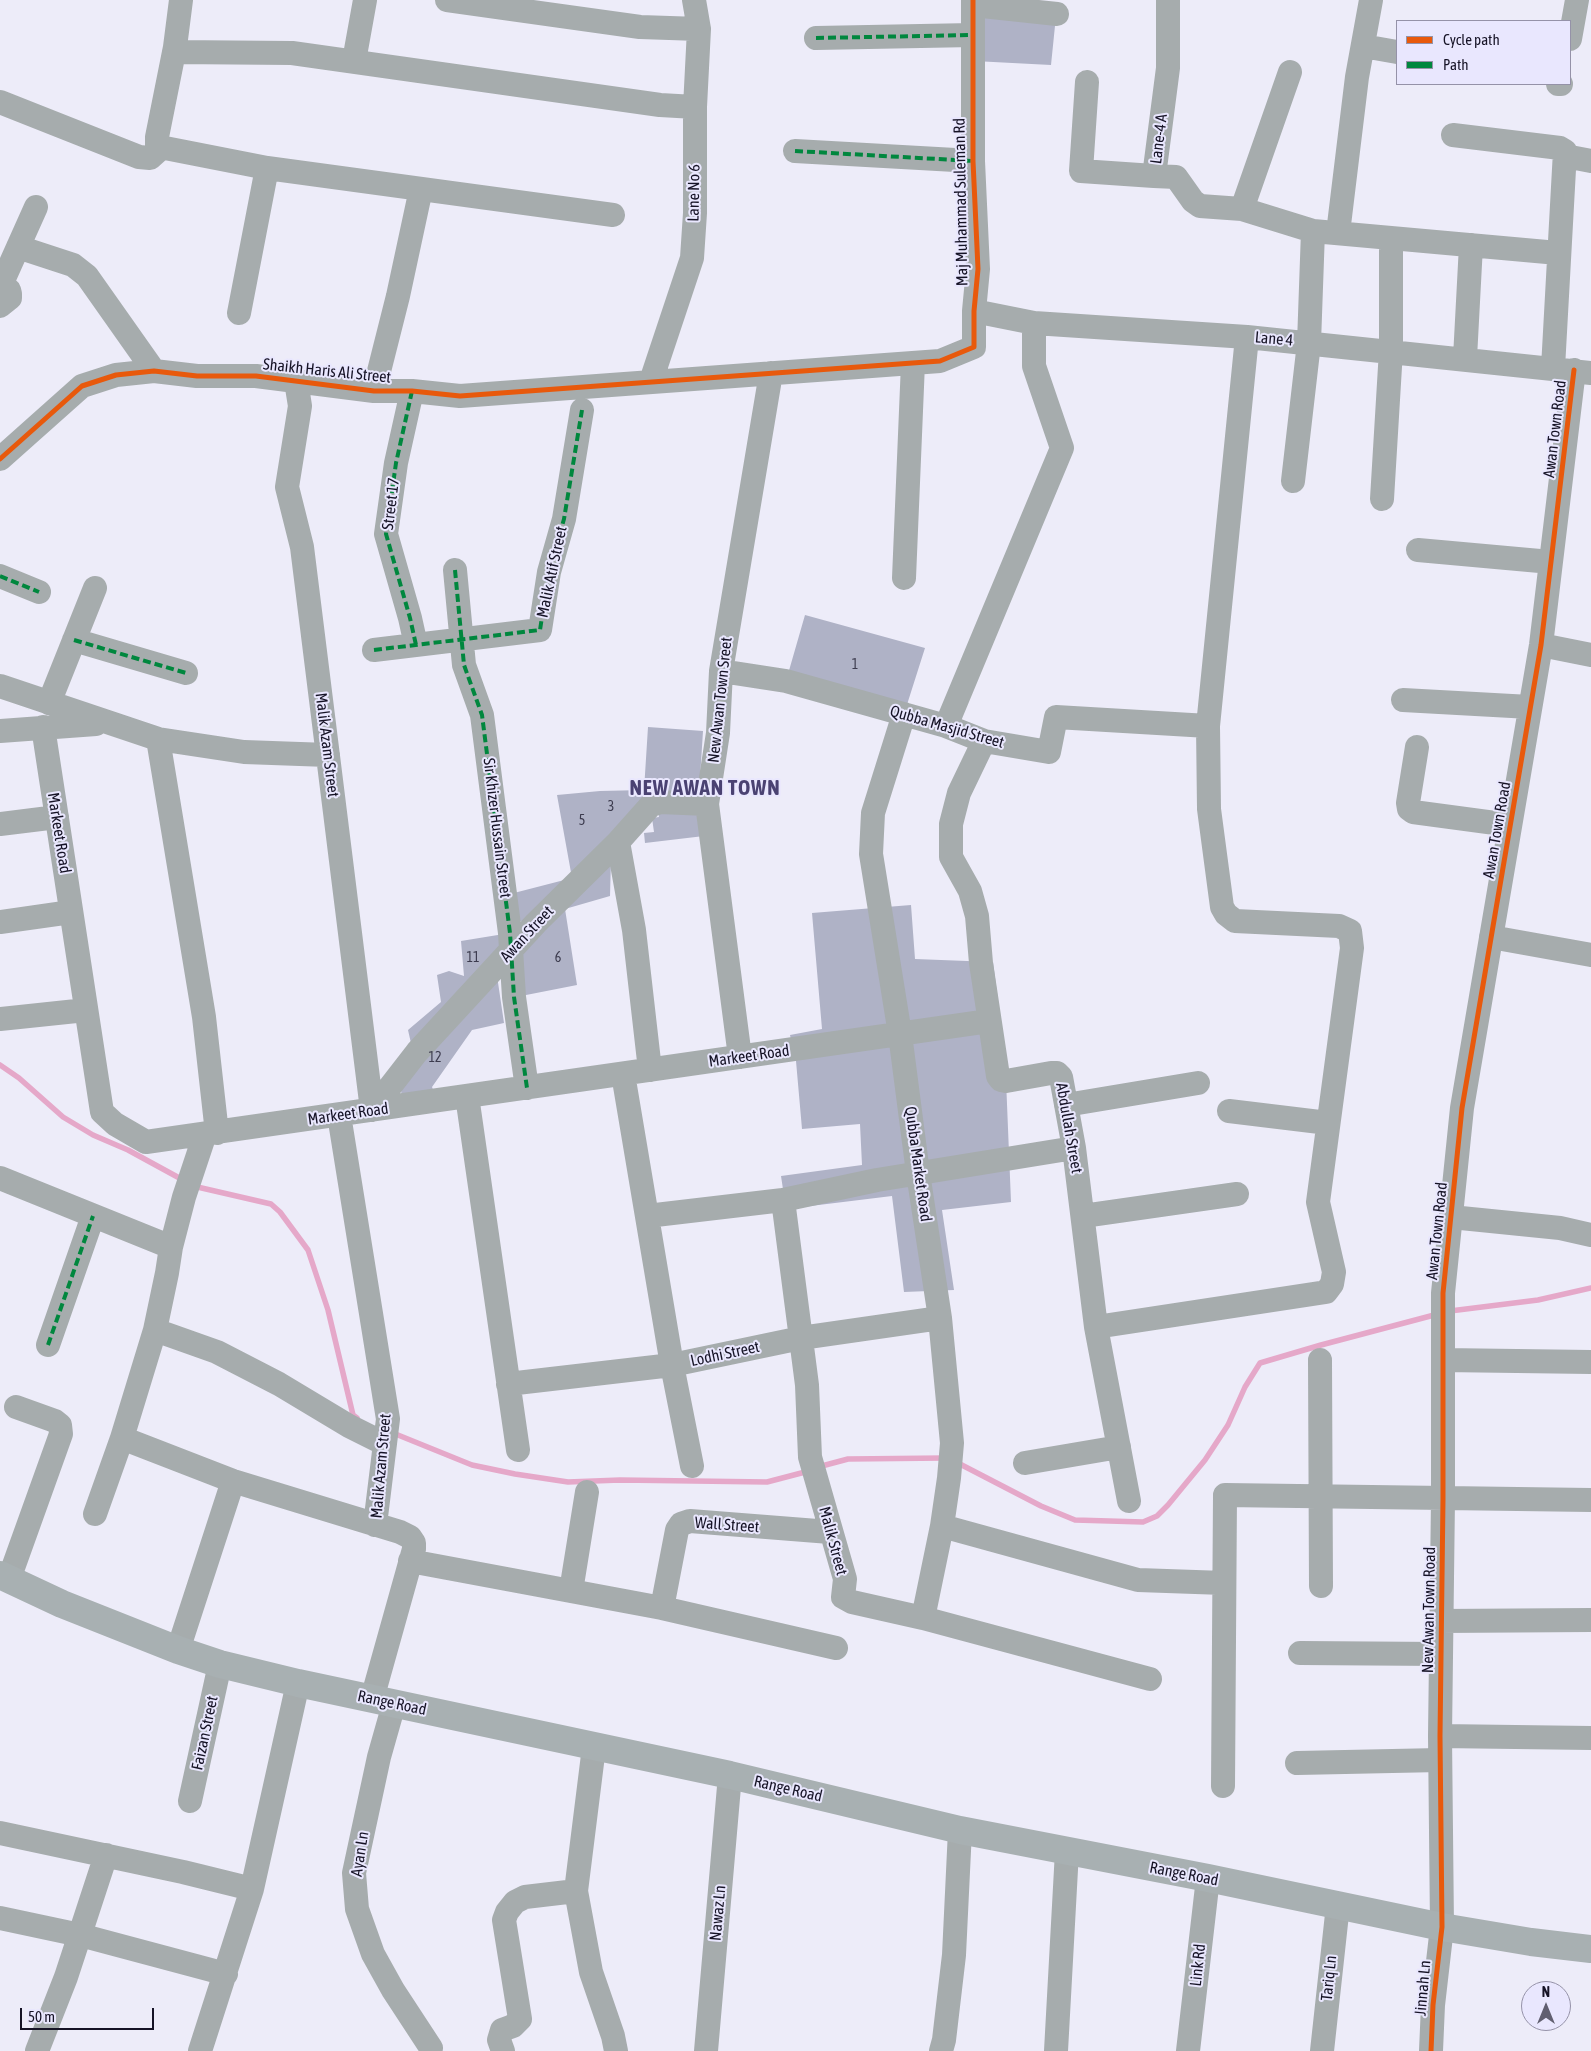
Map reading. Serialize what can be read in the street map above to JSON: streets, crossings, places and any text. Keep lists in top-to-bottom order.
{
  "streets": {
    "main road": ["Range Road"],
    "street": [
      "Lane-4 A",
      "Lane No 6",
      "Maj Muhammad Suleman Rd",
      "Lane 4",
      "Shaikh Haris Ali Street",
      "Awan Town Road",
      "Street 17",
      "Malik Atif Street",
      "New Awan Town Sreet",
      "Qubba Masjid Street",
      "Malik Azam Street",
      "Sir Khizer Hussain Street",
      "Markeet Road",
      "Awan Street",
      "Abdullah Street",
      "Qubba Market Road",
      "Lodhi Street",
      "Wall Street",
      "Malik Street",
      "New Awan Town Road",
      "Faizan Street",
      "Ayan Ln",
      "Nawaz Ln",
      "Link Rd",
      "Tariq Ln",
      "Jinnah Ln"
    ]
  },
  "crossings": [
    ["Lane No 6", "Maj Muhammad Suleman Rd"],
    ["Lane No 6", "Shaikh Haris Ali Street"],
    ["Maj Muhammad Suleman Rd", "Lane 4"],
    ["Maj Muhammad Suleman Rd", "Shaikh Haris Ali Street"],
    ["Maj Muhammad Suleman Rd", "New Awan Town Sreet"],
    ["Lane 4", "Awan Town Road"],
    ["Shaikh Haris Ali Street", "Street 17"],
    ["Shaikh Haris Ali Street", "Malik Azam Street"],
    ["Awan Town Road", "New Awan Town Road"],
    ["Street 17", "Malik Atif Street"],
    ["Malik Atif Street", "Sir Khizer Hussain Street"],
    ["New Awan Town Sreet", "Qubba Masjid Street"],
    ["New Awan Town Sreet", "Markeet Road"],
    ["New Awan Town Sreet", "Awan Street"],
    ["Qubba Masjid Street", "Abdullah Street"],
    ["Qubba Masjid Street", "Qubba Market Road"],
    ["Malik Azam Street", "Markeet Road"],
    ["Malik Azam Street", "Awan Street"],
    ["Malik Azam Street", "Range Road"],
    ["Malik Azam Street", "Ayan Ln"],
    ["Sir Khizer Hussain Street", "Markeet Road"],
    ["Sir Khizer Hussain Street", "Awan Street"],
    ["Markeet Road", "Awan Street"],
    ["Markeet Road", "Abdullah Street"],
    ["Markeet Road", "Qubba Market Road"],
    ["Qubba Market Road", "Lodhi Street"],
    ["Qubba Market Road", "Malik Street"],
    ["Lodhi Street", "Malik Street"],
    ["Wall Street", "Malik Street"],
    ["New Awan Town Road", "Range Road"],
    ["New Awan Town Road", "Jinnah Ln"],
    ["Range Road", "Faizan Street"],
    ["Range Road", "Ayan Ln"],
    ["Range Road", "Nawaz Ln"],
    ["Range Road", "Link Rd"],
    ["Range Road", "Tariq Ln"],
    ["Range Road", "Jinnah Ln"]
  ],
  "districts": ["NEW AWAN TOWN"],
  "house_numbers": [
    "1",
    "3",
    "5",
    "11",
    "6",
    "12"
  ],
  "legend": ["Cycle path", "Path"],
  "scale_bar": "50 m",
  "north": "top"
}
